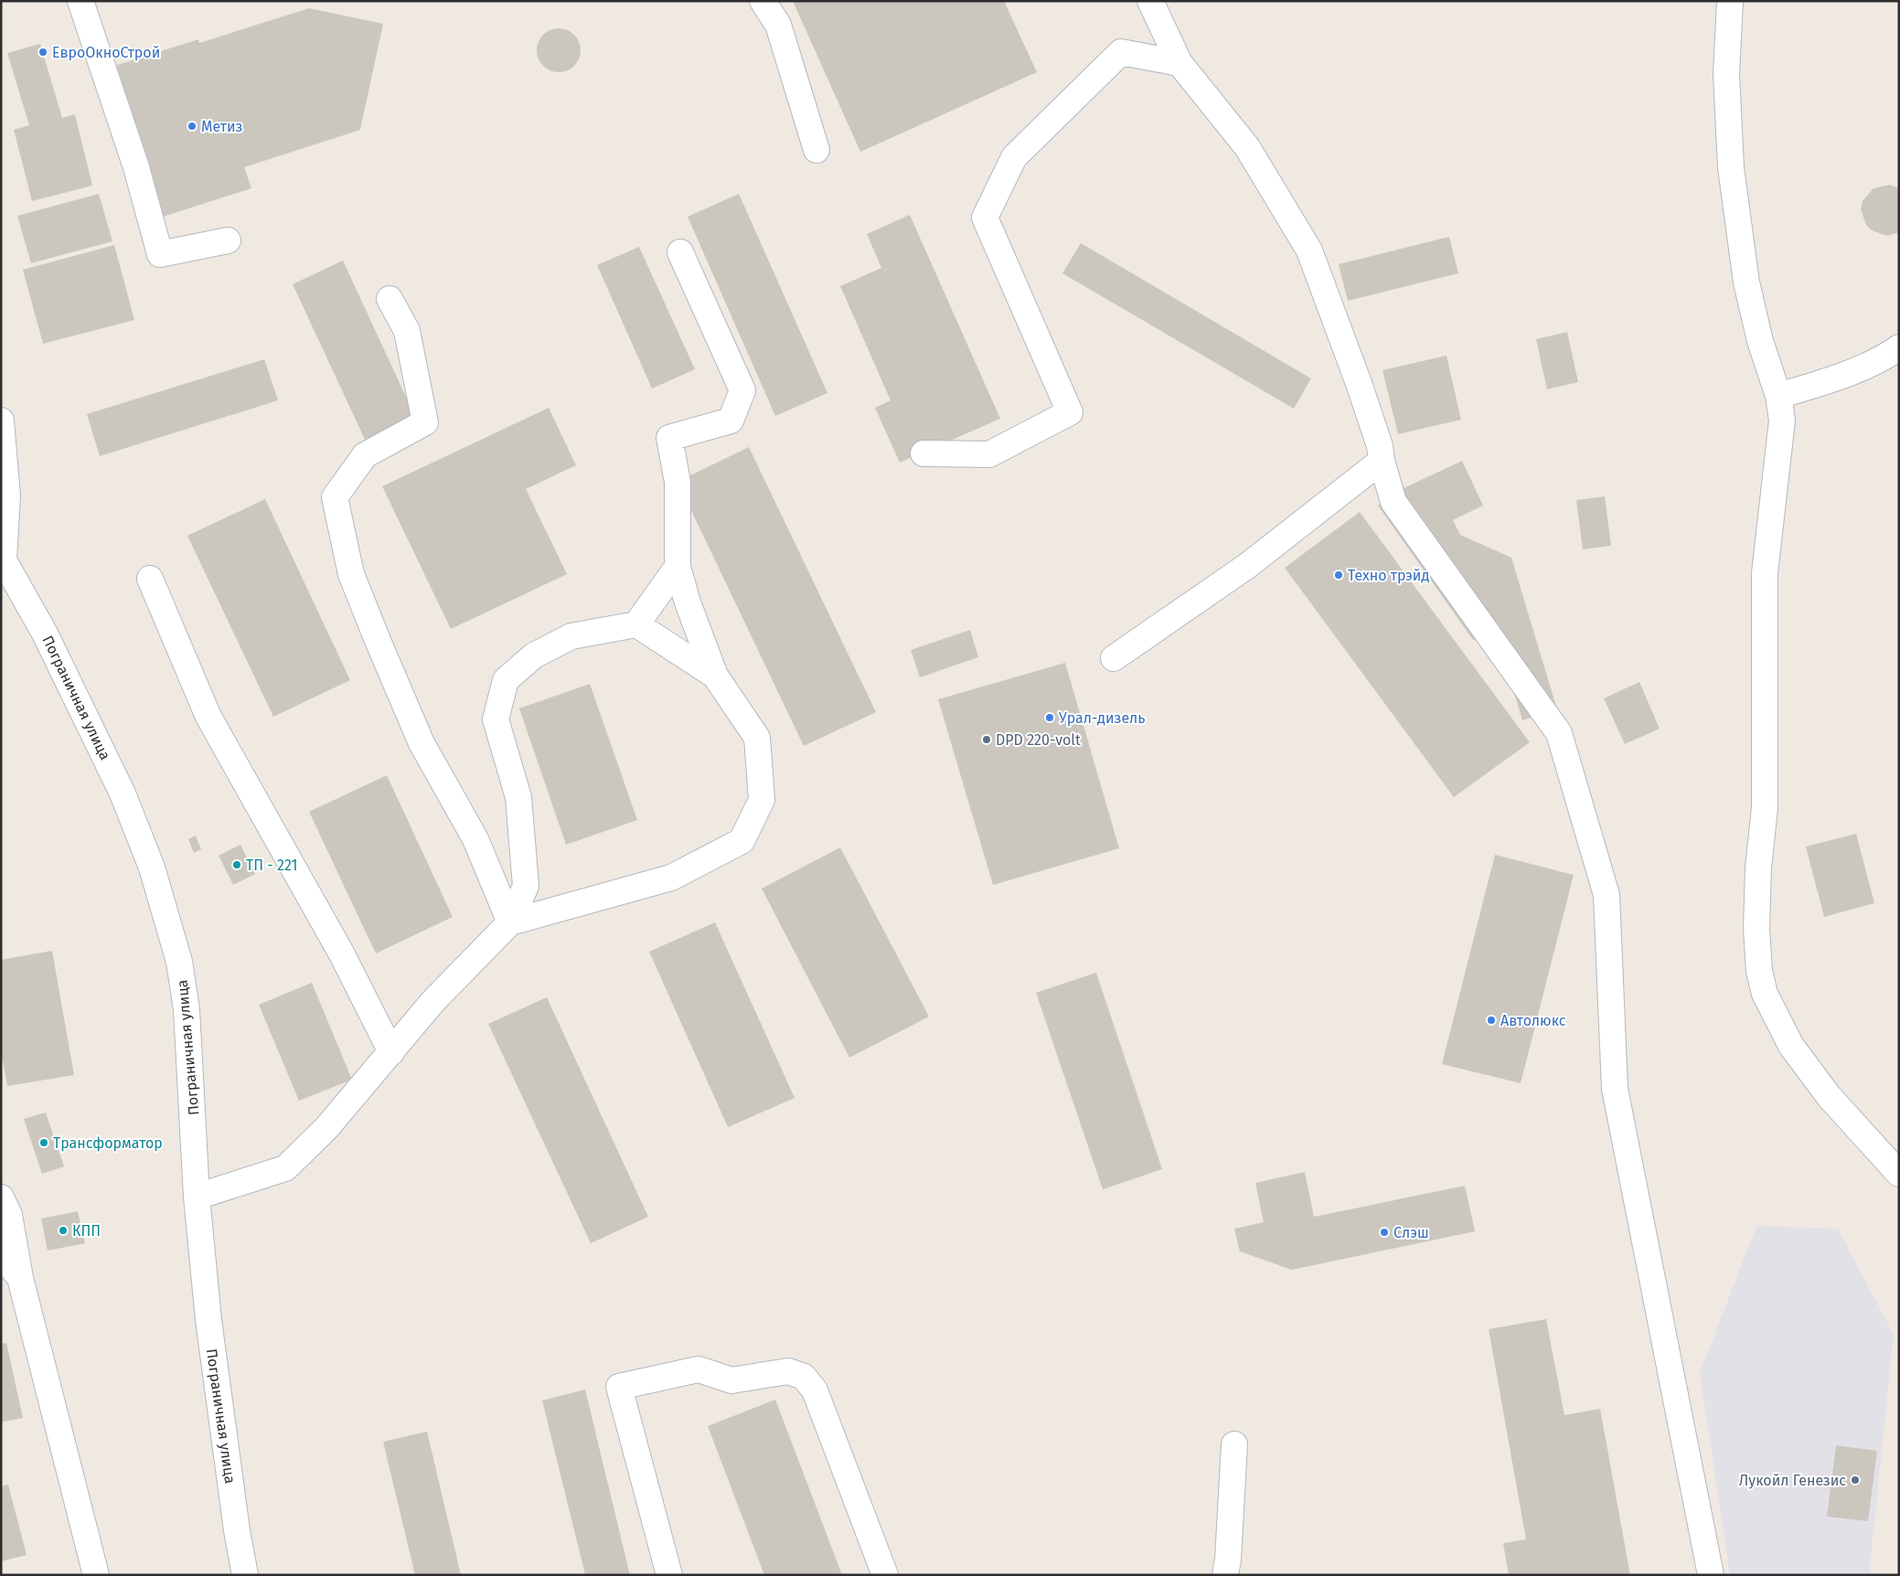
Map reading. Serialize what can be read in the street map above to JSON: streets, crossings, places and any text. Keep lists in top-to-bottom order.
{
  "streets": {
    "street": ["Пограничная улица"]
  },
  "places": [
    "ЕвроОкноСтрой",
    "Метиз",
    "Техно трэйд",
    "Урал-дизель",
    "DPD 220-volt",
    "ТП - 221",
    "Автолюкс",
    "Трансформатор",
    "КПП",
    "Слэш",
    "Лукойл Генезис"
  ]
}
